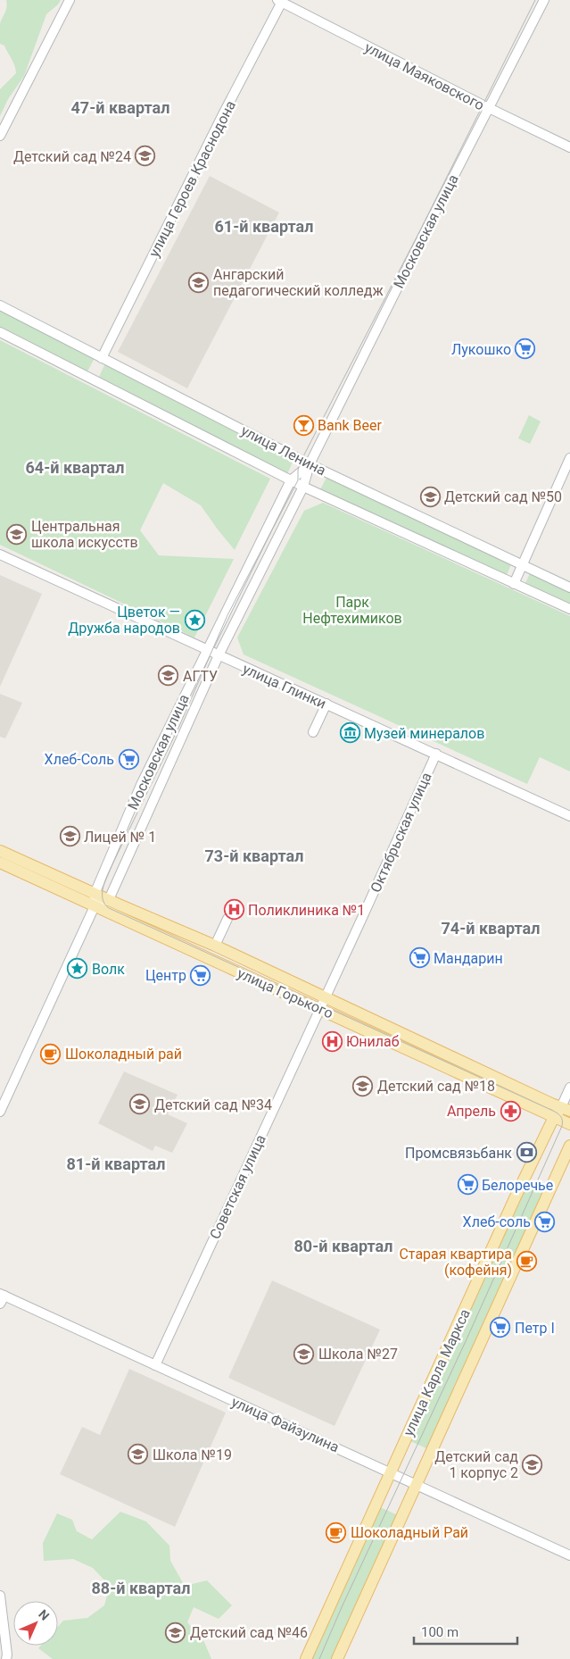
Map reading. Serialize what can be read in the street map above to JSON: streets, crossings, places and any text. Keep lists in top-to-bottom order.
{
  "streets": {
    "main road": ["улица Горького", "улица Карла Маркса"],
    "street": [
      "улица Маяковского",
      "улица Героев Краснодона",
      "Московская улица",
      "улица Ленина",
      "улица Глинки",
      "Октябрьская улица",
      "Советская улица",
      "улица Файзулина"
    ]
  },
  "crossings": [
    ["улица Маяковского", "улица Героев Краснодона"],
    ["улица Маяковского", "Московская улица"],
    ["улица Героев Краснодона", "улица Ленина"],
    ["Московская улица", "улица Ленина"],
    ["Московская улица", "улица Глинки"],
    ["Московская улица", "улица Горького"],
    ["улица Глинки", "Октябрьская улица"],
    ["Октябрьская улица", "улица Горького"],
    ["Октябрьская улица", "Советская улица"],
    ["улица Горького", "Советская улица"],
    ["улица Горького", "улица Карла Маркса"],
    ["Советская улица", "улица Файзулина"],
    ["улица Карла Маркса", "улица Файзулина"]
  ],
  "districts": [
    "47-й квартал",
    "61-й квартал",
    "64-й квартал",
    "73-й квартал",
    "74-й квартал",
    "81-й квартал",
    "80-й квартал",
    "88-й квартал"
  ],
  "parks": ["Парк Нефтехимиков"],
  "places": {
    "school or university": [
      "Детский сад №24",
      "Ангарский педагогический колледж",
      "Детский сад №50",
      "Центральная школа искусств",
      "АГТУ",
      "Лицей № 1",
      "Детский сад №18",
      "Детский сад №34",
      "Школа №27",
      "Школа №19",
      "Детский сад 1 корпус 2",
      "Детский сад №46"
    ],
    "supermarket": [
      "Лукошко",
      "Хлеб-Соль",
      "Мандарин",
      "Центр",
      "Белоречье",
      "Хлеб-соль",
      "Петр I"
    ],
    "bar": ["Bank Beer"],
    "place": ["Цветок — Дружба народов", "Волк"],
    "museum": ["Музей минералов"],
    "hospital": ["Поликлиника №1", "Юнилаб"],
    "cafe": ["Шоколадный рай", "Старая квартира (кофейня)", "Шоколадный Рай"],
    "pharmacy": ["Апрель"],
    "bank": ["Промсвязьбанк"]
  },
  "scale_bar": "100 m",
  "north": "top right"
}
